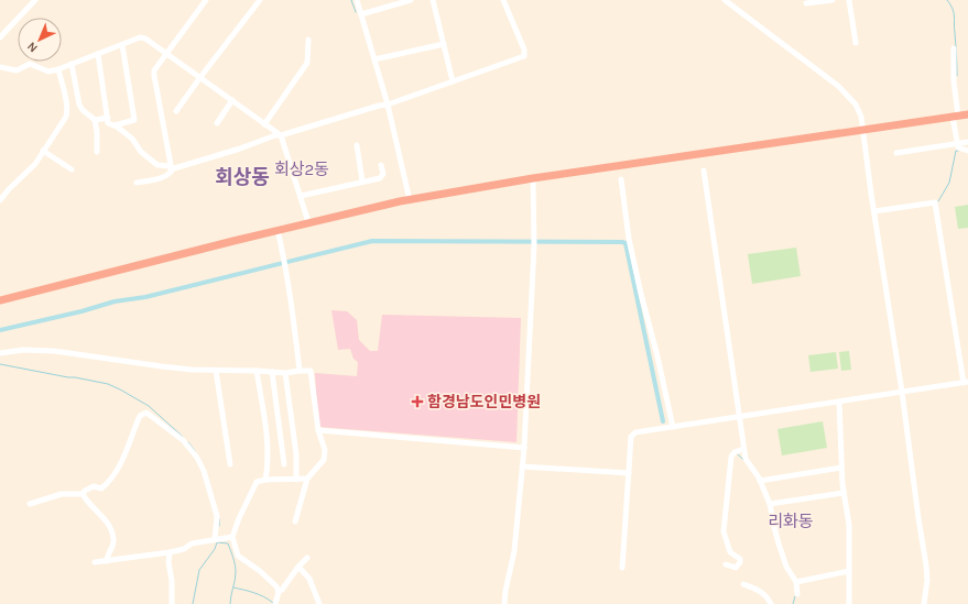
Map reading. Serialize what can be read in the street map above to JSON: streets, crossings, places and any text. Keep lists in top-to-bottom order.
{
  "districts": ["회상2동", "회상동", "리화동"],
  "places": {
    "health": ["함경남도인민병원"]
  },
  "north": "bottom left"
}
